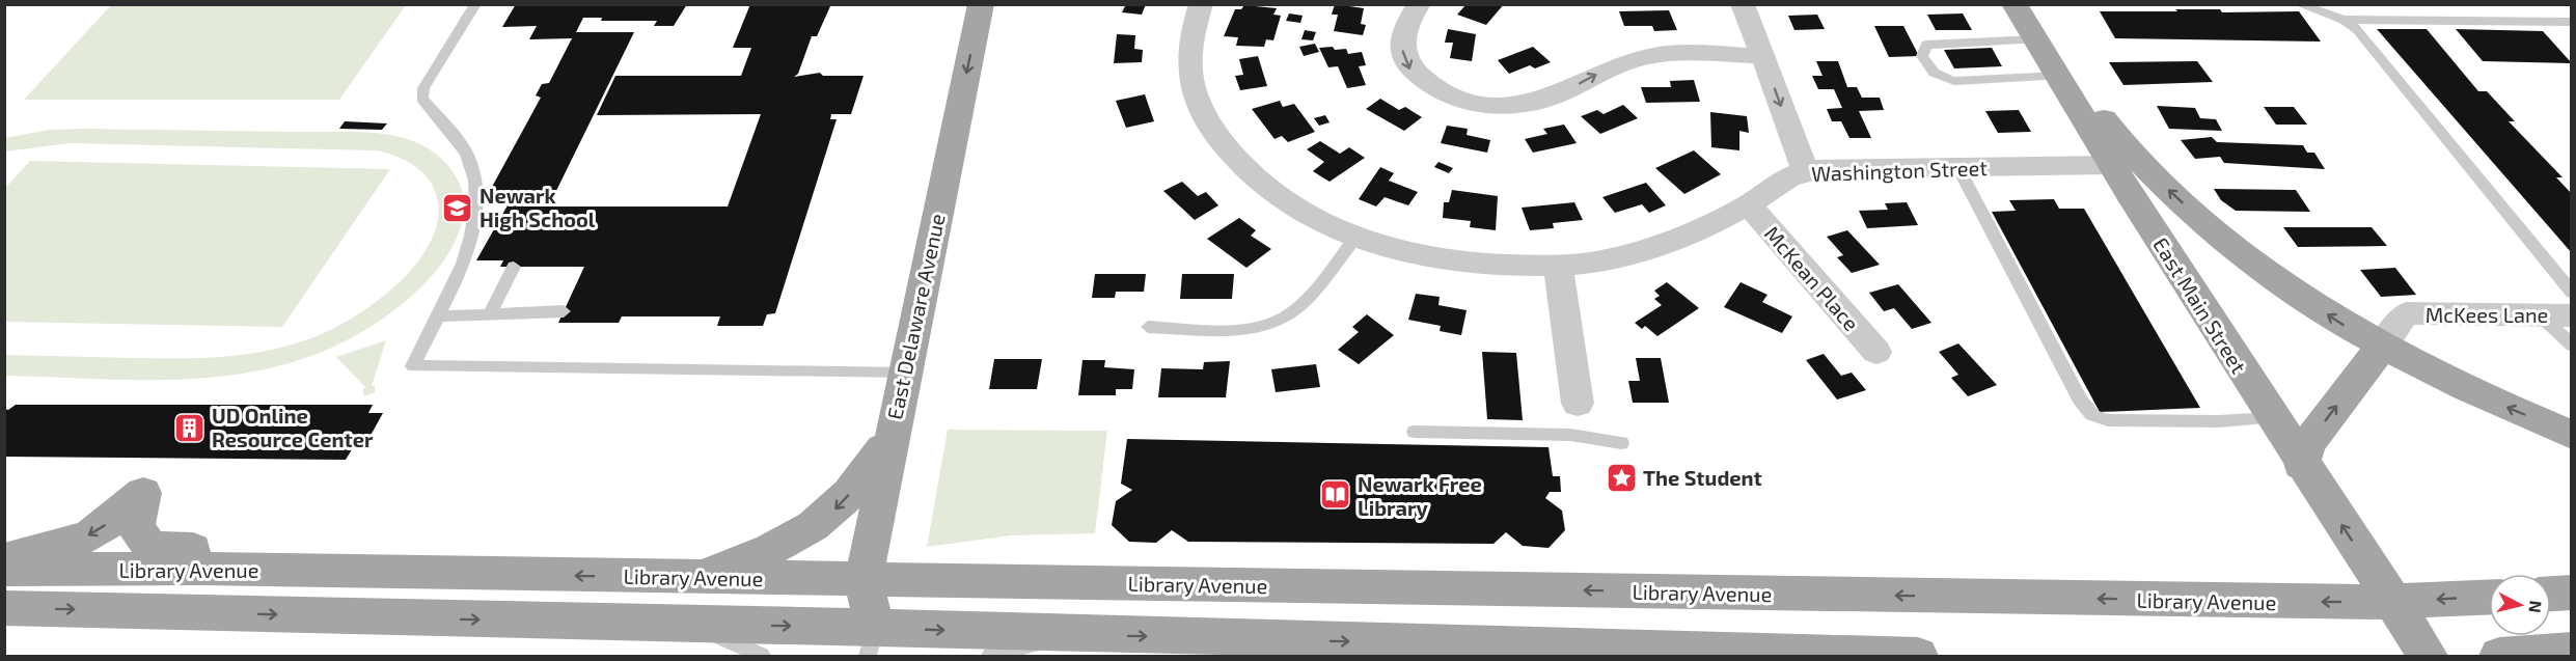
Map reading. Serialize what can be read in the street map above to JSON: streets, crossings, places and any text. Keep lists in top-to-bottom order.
{
  "streets": {
    "main road": ["East Main Street", "East Delaware Avenue", "Library Avenue"],
    "street": ["Washington Street", "McKean Place", "McKees Lane"]
  },
  "crossings": [
    ["Washington Street", "McKean Place"],
    ["Washington Street", "East Main Street"],
    ["East Main Street", "Library Avenue"],
    ["East Delaware Avenue", "Library Avenue"]
  ],
  "one_way": ["East Delaware Avenue"],
  "places": {
    "school or university": ["Newark High School"],
    "building": ["UD Online Resource Center"],
    "place": ["The Student"],
    "library": ["Newark Free Library"]
  },
  "north": "right"
}
